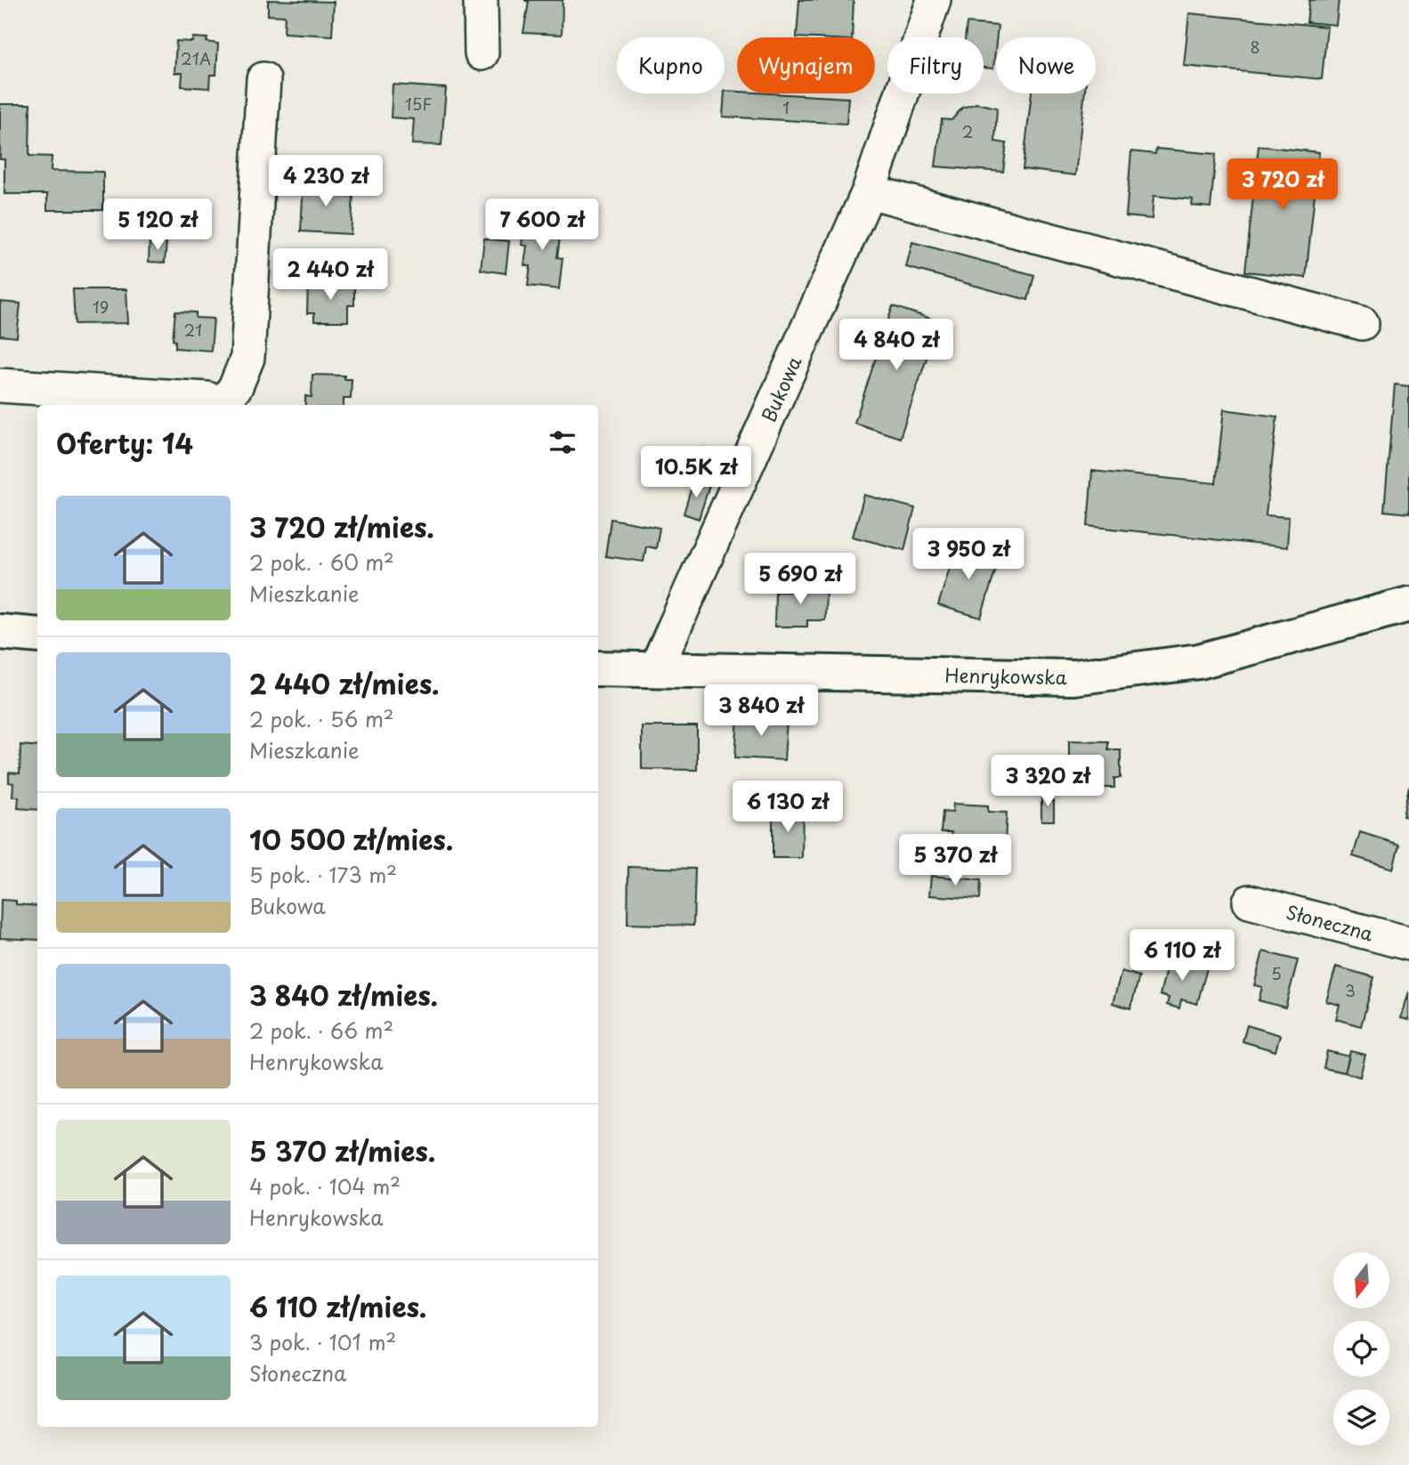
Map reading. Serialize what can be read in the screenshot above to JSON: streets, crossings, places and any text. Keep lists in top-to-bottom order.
{
  "streets": {
    "street": ["Bukowa", "Henrykowska", "Słoneczna"]
  },
  "crossings": [
    ["Bukowa", "Henrykowska"]
  ],
  "house_numbers": [
    "8",
    "21A",
    "15F",
    "1",
    "2",
    "19",
    "21",
    "5",
    "3"
  ],
  "north": "bottom",
  "page": {
    "chip": [
      "Kupno",
      "Wynajem",
      "Filtry",
      "Nowe"
    ],
    "price": [
      "4 230 zł",
      "3 720 zł",
      "5 120 zł",
      "7 600 zł",
      "2 440 zł",
      "4 840 zł",
      "10.5K zł",
      "3 950 zł",
      "5 690 zł",
      "3 840 zł",
      "3 320 zł",
      "6 130 zł",
      "5 370 zł",
      "6 110 zł"
    ],
    "heading": "Oferty: 14",
    "list": [
      {
        "name": "3 720 zł/mies.",
        "note": "2 pok. · 60 m² · Mieszkanie"
      },
      {
        "name": "2 440 zł/mies.",
        "note": "2 pok. · 56 m² · Mieszkanie"
      },
      {
        "name": "10 500 zł/mies.",
        "note": "5 pok. · 173 m² · Bukowa"
      },
      {
        "name": "3 840 zł/mies.",
        "note": "2 pok. · 66 m² · Henrykowska"
      },
      {
        "name": "5 370 zł/mies.",
        "note": "4 pok. · 104 m² · Henrykowska"
      },
      {
        "name": "6 110 zł/mies.",
        "note": "3 pok. · 101 m² · Słoneczna"
      }
    ]
  }
}
